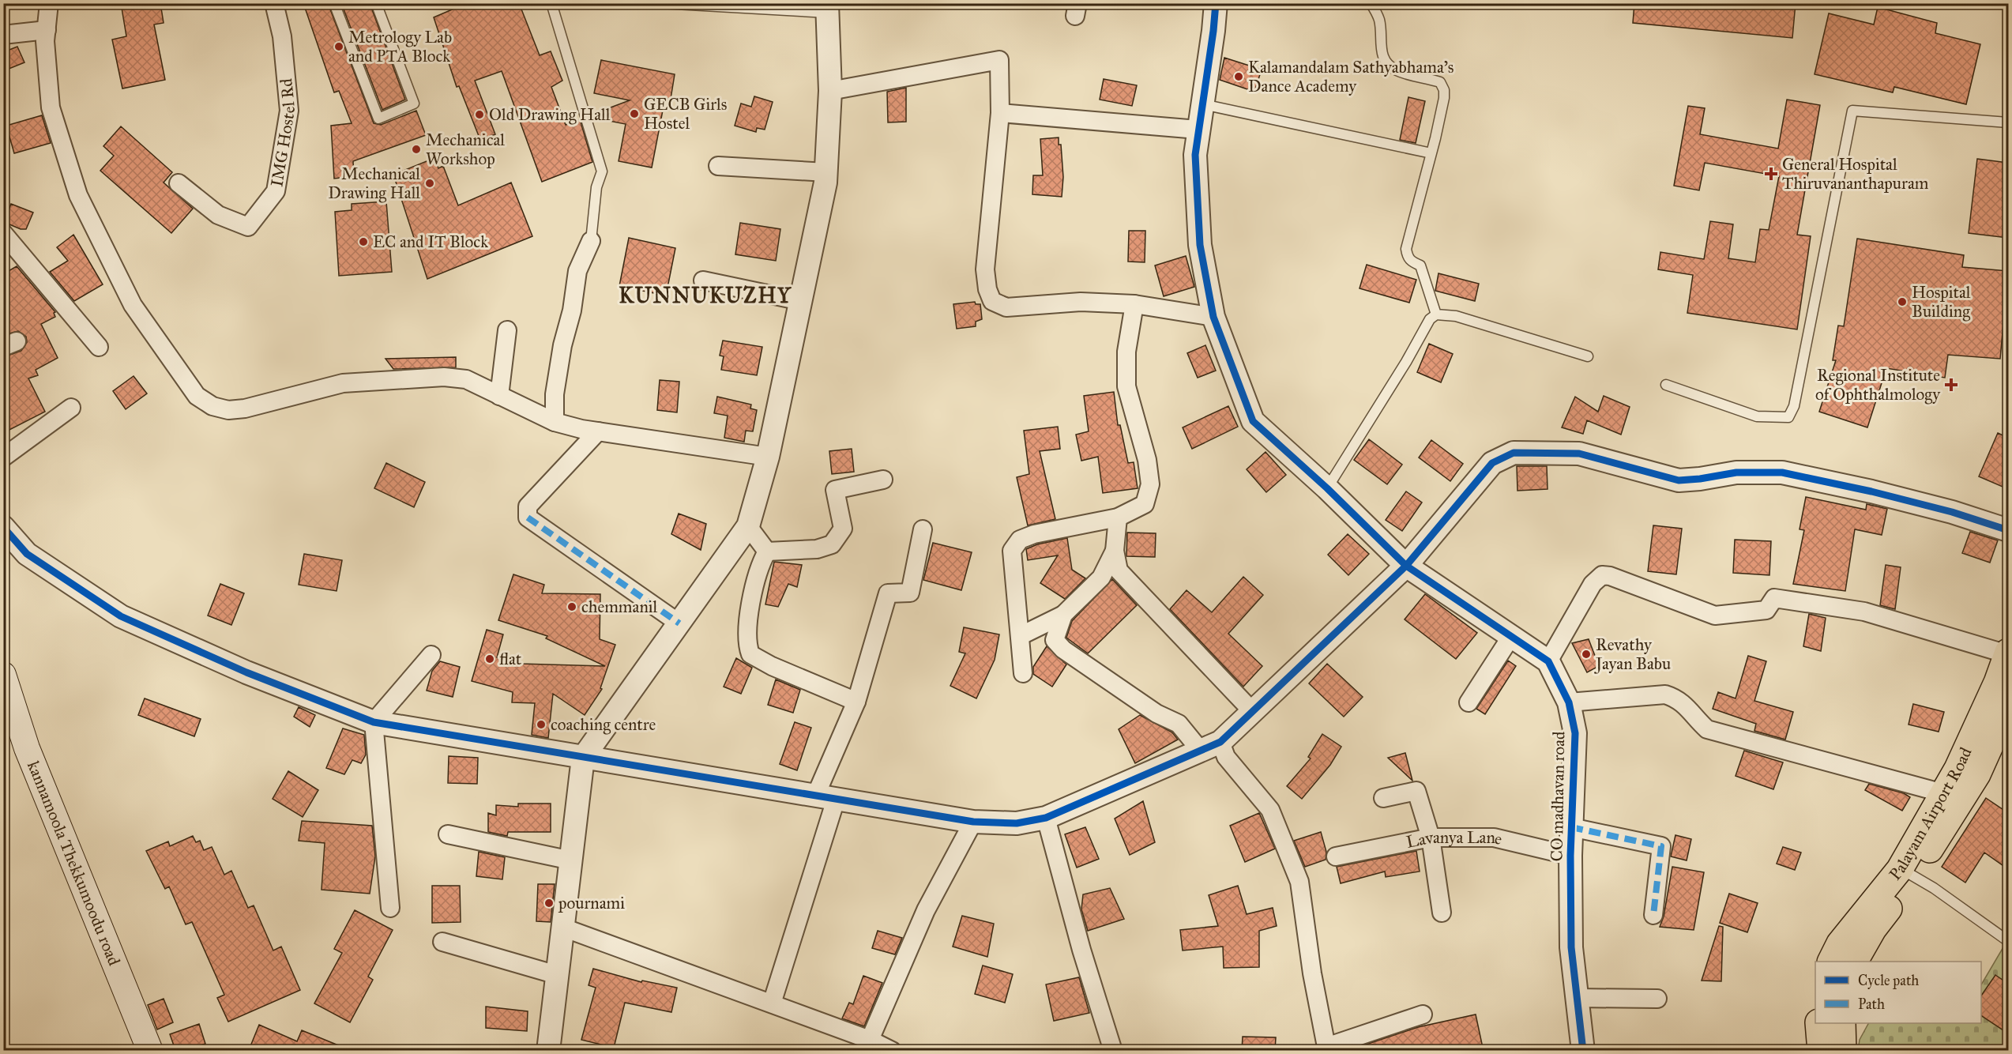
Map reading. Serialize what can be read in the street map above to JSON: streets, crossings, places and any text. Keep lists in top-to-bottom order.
{
  "streets": {
    "main road": ["Palayam Airport Road", "kannamoola Thekkumoodu road"],
    "street": ["IMG Hostel Rd", "CO madhavan road", "Lavanya Lane"]
  },
  "crossings": [
    ["CO madhavan road", "Lavanya Lane"]
  ],
  "districts": ["KUNNUKUZHY"],
  "places": {
    "other": [
      "Metrology Lab and PTA Block",
      "Kalamandalam Sathyabhama's Dance Academy",
      "GECB Girls Hostel",
      "Old Drawing Hall",
      "Mechanical Workshop",
      "Mechanical Drawing Hall",
      "EC and IT Block",
      "Hospital Building",
      "chemmanil",
      "Revathy Jayan Babu",
      "flat",
      "coaching centre",
      "pournami"
    ],
    "health": ["General Hospital Thiruvananthapuram", "Regional Institute of Ophthalmology"]
  },
  "legend": ["Cycle path", "Path"]
}
